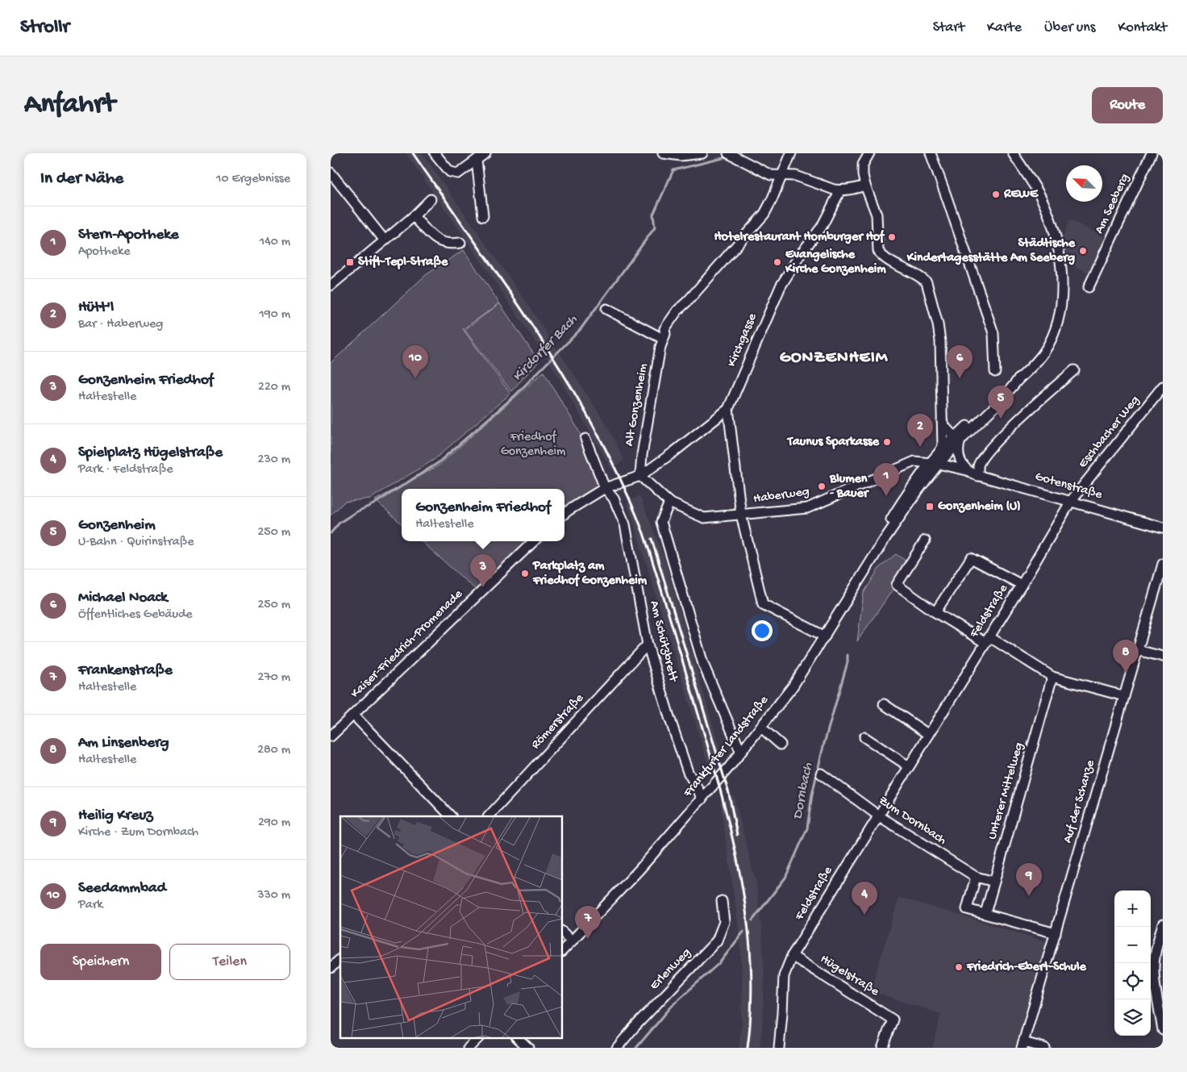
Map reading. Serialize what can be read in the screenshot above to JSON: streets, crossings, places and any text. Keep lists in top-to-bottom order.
{
  "streets": {
    "street": [
      "Am Seeberg",
      "Kirchgasse",
      "Alt Gonzenheim",
      "Eschbacher Weg",
      "Gotenstraße",
      "Haberweg",
      "Feldstraße",
      "Am Schützbrett",
      "Kaiser-Friedrich-Promenade",
      "Römerstraße",
      "Frankfurter Landstraße",
      "Unterer Mittelweg",
      "Auf der Schanze",
      "Zum Dornbach",
      "Erlenweg",
      "Hügelstraße"
    ]
  },
  "crossings": [
    ["Kirchgasse", "Alt Gonzenheim"],
    ["Kirchgasse", "Haberweg"],
    ["Alt Gonzenheim", "Haberweg"],
    ["Eschbacher Weg", "Gotenstraße"],
    ["Eschbacher Weg", "Feldstraße"],
    ["Gotenstraße", "Haberweg"],
    ["Gotenstraße", "Feldstraße"],
    ["Gotenstraße", "Frankfurter Landstraße"],
    ["Haberweg", "Frankfurter Landstraße"],
    ["Feldstraße", "Zum Dornbach"],
    ["Feldstraße", "Hügelstraße"],
    ["Am Schützbrett", "Römerstraße"],
    ["Am Schützbrett", "Frankfurter Landstraße"],
    ["Unterer Mittelweg", "Zum Dornbach"]
  ],
  "districts": ["GONZENHEIM"],
  "water": ["Kirdorfer Bach", "Dornbach"],
  "parks": ["Friedhof Gonzenheim"],
  "places": {
    "other": [
      "REWE",
      "Hotelrestaurant Homburger Hof",
      "Städtische Kindertagesstätte Am Seeberg",
      "Evangelische Kirche Gonzenheim",
      "Taunus Sparkasse",
      "Blumen - Bauer",
      "Parkplatz am Friedhof Gonzenheim",
      "Friedrich-Ebert-Schule"
    ],
    "transit": ["Stift-Tepl-Straße", "Gonzenheim (U)"]
  },
  "north": "top left",
  "page": {
    "header": "Strollr",
    "nav": [
      "Start",
      "Karte",
      "Über uns",
      "Kontakt"
    ],
    "buttons": [
      "Route",
      ["Speichern", "Teilen"]
    ],
    "title": "Anfahrt",
    "heading": ["In der Nähe", "10 Ergebnisse"],
    "list": [
      {
        "mark": "1",
        "name": "Stern-Apotheke",
        "note": "Apotheke",
        "value": "140 m"
      },
      {
        "mark": "2",
        "name": "Hütt'l",
        "note": "Bar · Haberweg",
        "value": "190 m"
      },
      {
        "mark": "3",
        "name": "Gonzenheim Friedhof",
        "note": "Haltestelle",
        "value": "220 m"
      },
      {
        "mark": "4",
        "name": "Spielplatz Hügelstraße",
        "note": "Park · Feldstraße",
        "value": "230 m"
      },
      {
        "mark": "5",
        "name": "Gonzenheim",
        "note": "U-Bahn · Quirinstraße",
        "value": "250 m"
      },
      {
        "mark": "6",
        "name": "Michael Noack",
        "note": "Öffentliches Gebäude",
        "value": "250 m"
      },
      {
        "mark": "7",
        "name": "Frankenstraße",
        "note": "Haltestelle",
        "value": "270 m"
      },
      {
        "mark": "8",
        "name": "Am Linsenberg",
        "note": "Haltestelle",
        "value": "280 m"
      },
      {
        "mark": "9",
        "name": "Heilig Kreuz",
        "note": "Kirche · Zum Dornbach",
        "value": "290 m"
      },
      {
        "mark": "10",
        "name": "Seedammbad",
        "note": "Park",
        "value": "330 m"
      }
    ],
    "pins": [
      "6",
      "10",
      "5",
      "2",
      "1",
      "3",
      "8",
      "9",
      "4",
      "7"
    ],
    "popup": ["Gonzenheim Friedhof", "Haltestelle"],
    "map_buttons": ["+", "−"]
  }
}
